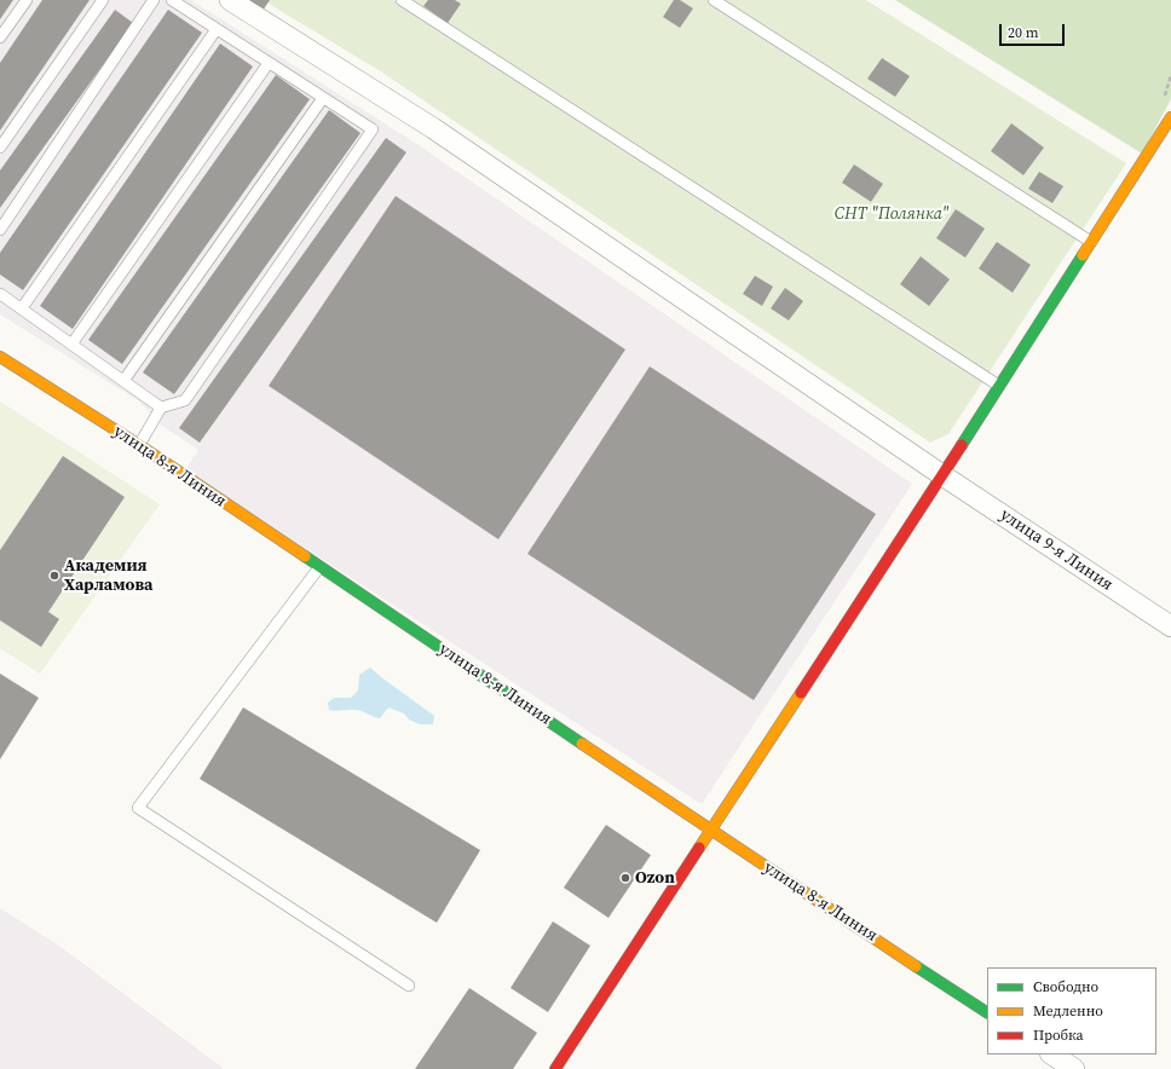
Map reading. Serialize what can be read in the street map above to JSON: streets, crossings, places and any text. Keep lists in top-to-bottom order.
{
  "streets": {
    "street": ["улица 8-я Линия", "улица 9-я Линия"]
  },
  "parks": ["СНТ \"Полянка\""],
  "places": ["Академия Харламова", "Ozon"],
  "legend": ["Свободно", "Медленно", "Пробка"],
  "scale_bar": "20 m"
}
